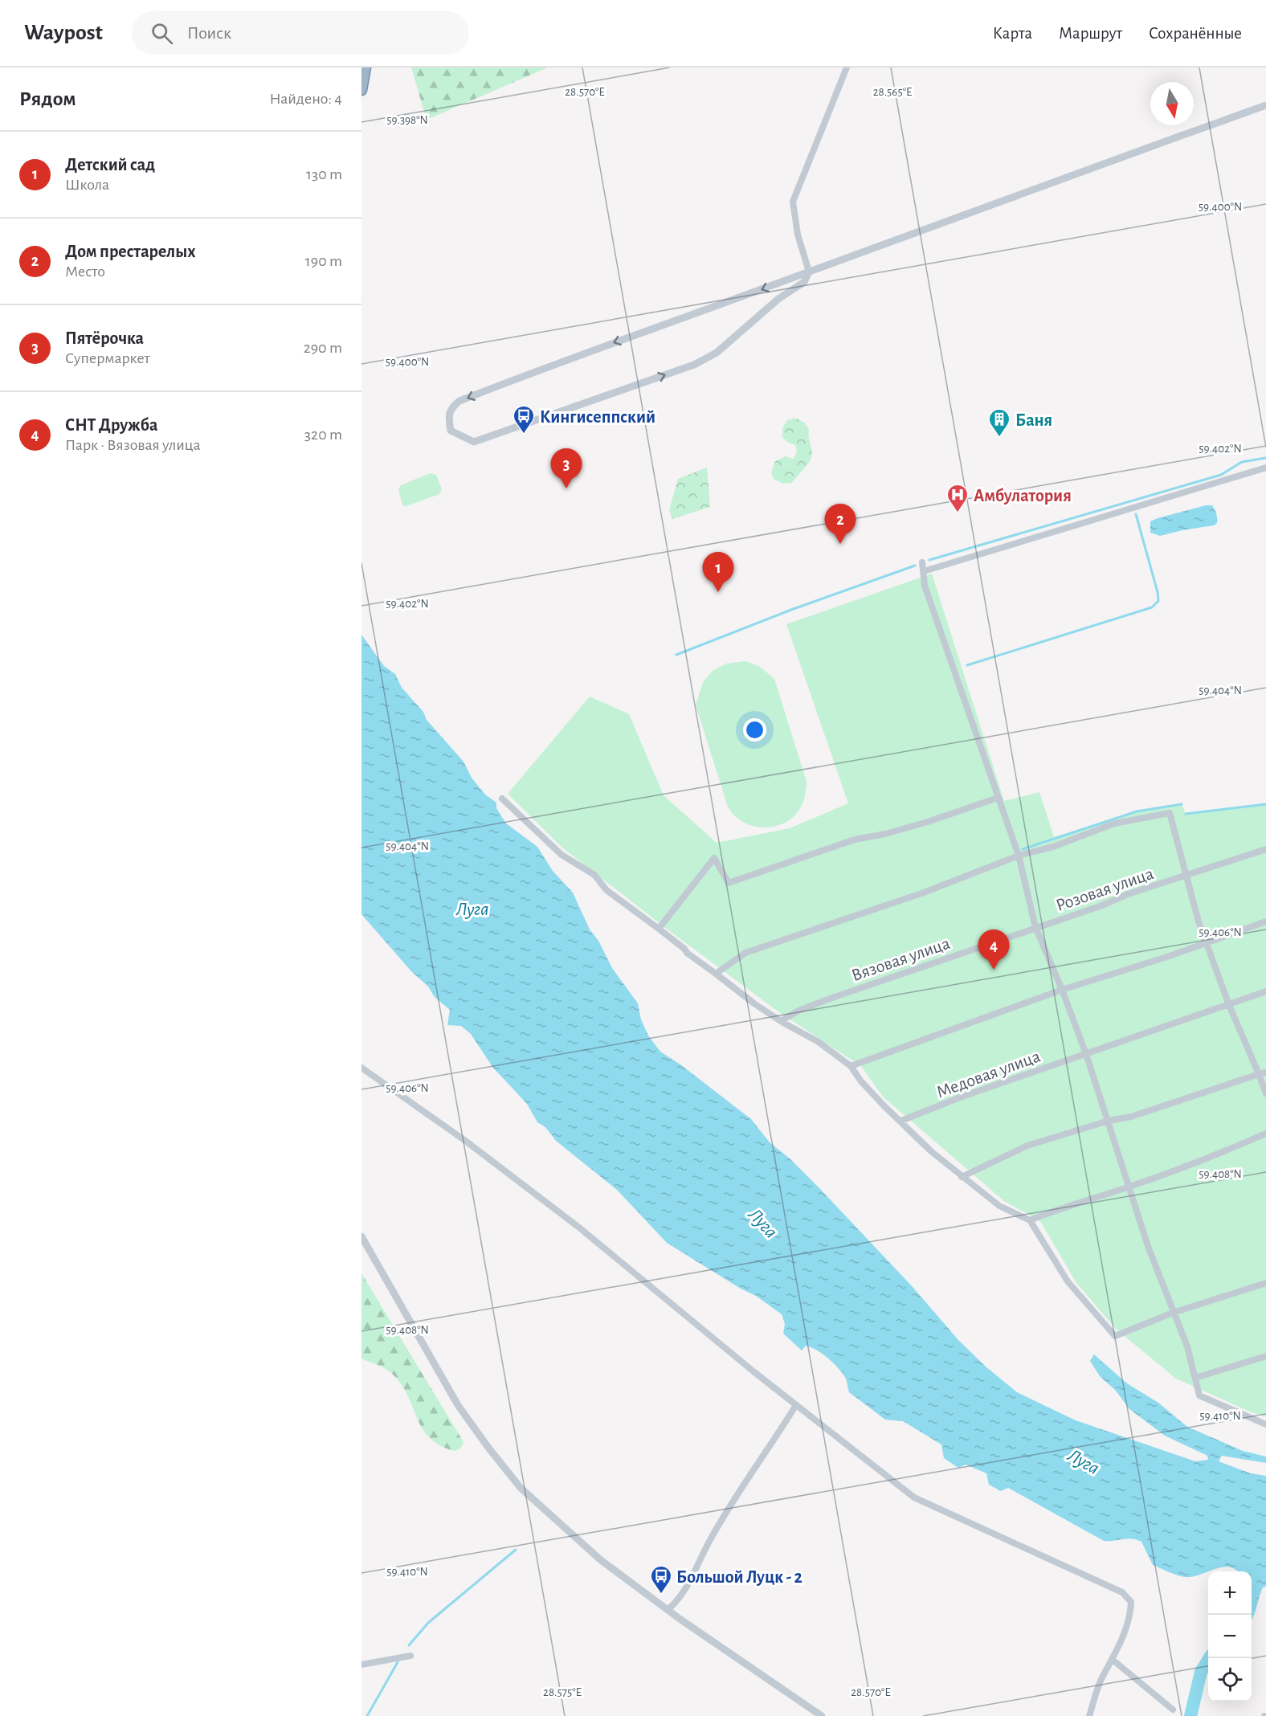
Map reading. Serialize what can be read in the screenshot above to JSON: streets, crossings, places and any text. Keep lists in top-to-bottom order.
{
  "streets": {
    "street": ["Розовая улица", "Вязовая улица", "Медовая улица"]
  },
  "crossings": [
    ["Розовая улица", "Вязовая улица"]
  ],
  "water": ["Луга"],
  "places": {
    "bus stop": ["Кингисеппский", "Большой Луцк - 2"],
    "building": ["Баня"],
    "hospital": ["Амбулатория"]
  },
  "north": "bottom",
  "page": {
    "header": "Waypost",
    "search": "Поиск",
    "nav": ["Карта", "Маршрут", "Сохранённые"],
    "heading": ["Рядом", "Найдено: 4"],
    "list": [
      {
        "mark": "1",
        "name": "Детский сад",
        "note": "Школа",
        "value": "130 m"
      },
      {
        "mark": "2",
        "name": "Дом престарелых",
        "note": "Место",
        "value": "190 m"
      },
      {
        "mark": "3",
        "name": "Пятёрочка",
        "note": "Супермаркет",
        "value": "290 m"
      },
      {
        "mark": "4",
        "name": "СНТ Дружба",
        "note": "Парк · Вязовая улица",
        "value": "320 m"
      }
    ],
    "pins": [
      "3",
      "2",
      "1",
      "4"
    ],
    "map_buttons": ["+", "−"]
  },
  "coordinates": [
    "28.570°E",
    "28.565°E",
    "59.398°N",
    "59.400°N",
    "59.402°N",
    "59.404°N",
    "59.406°N",
    "59.408°N",
    "59.410°N",
    "28.575°E"
  ]
}
